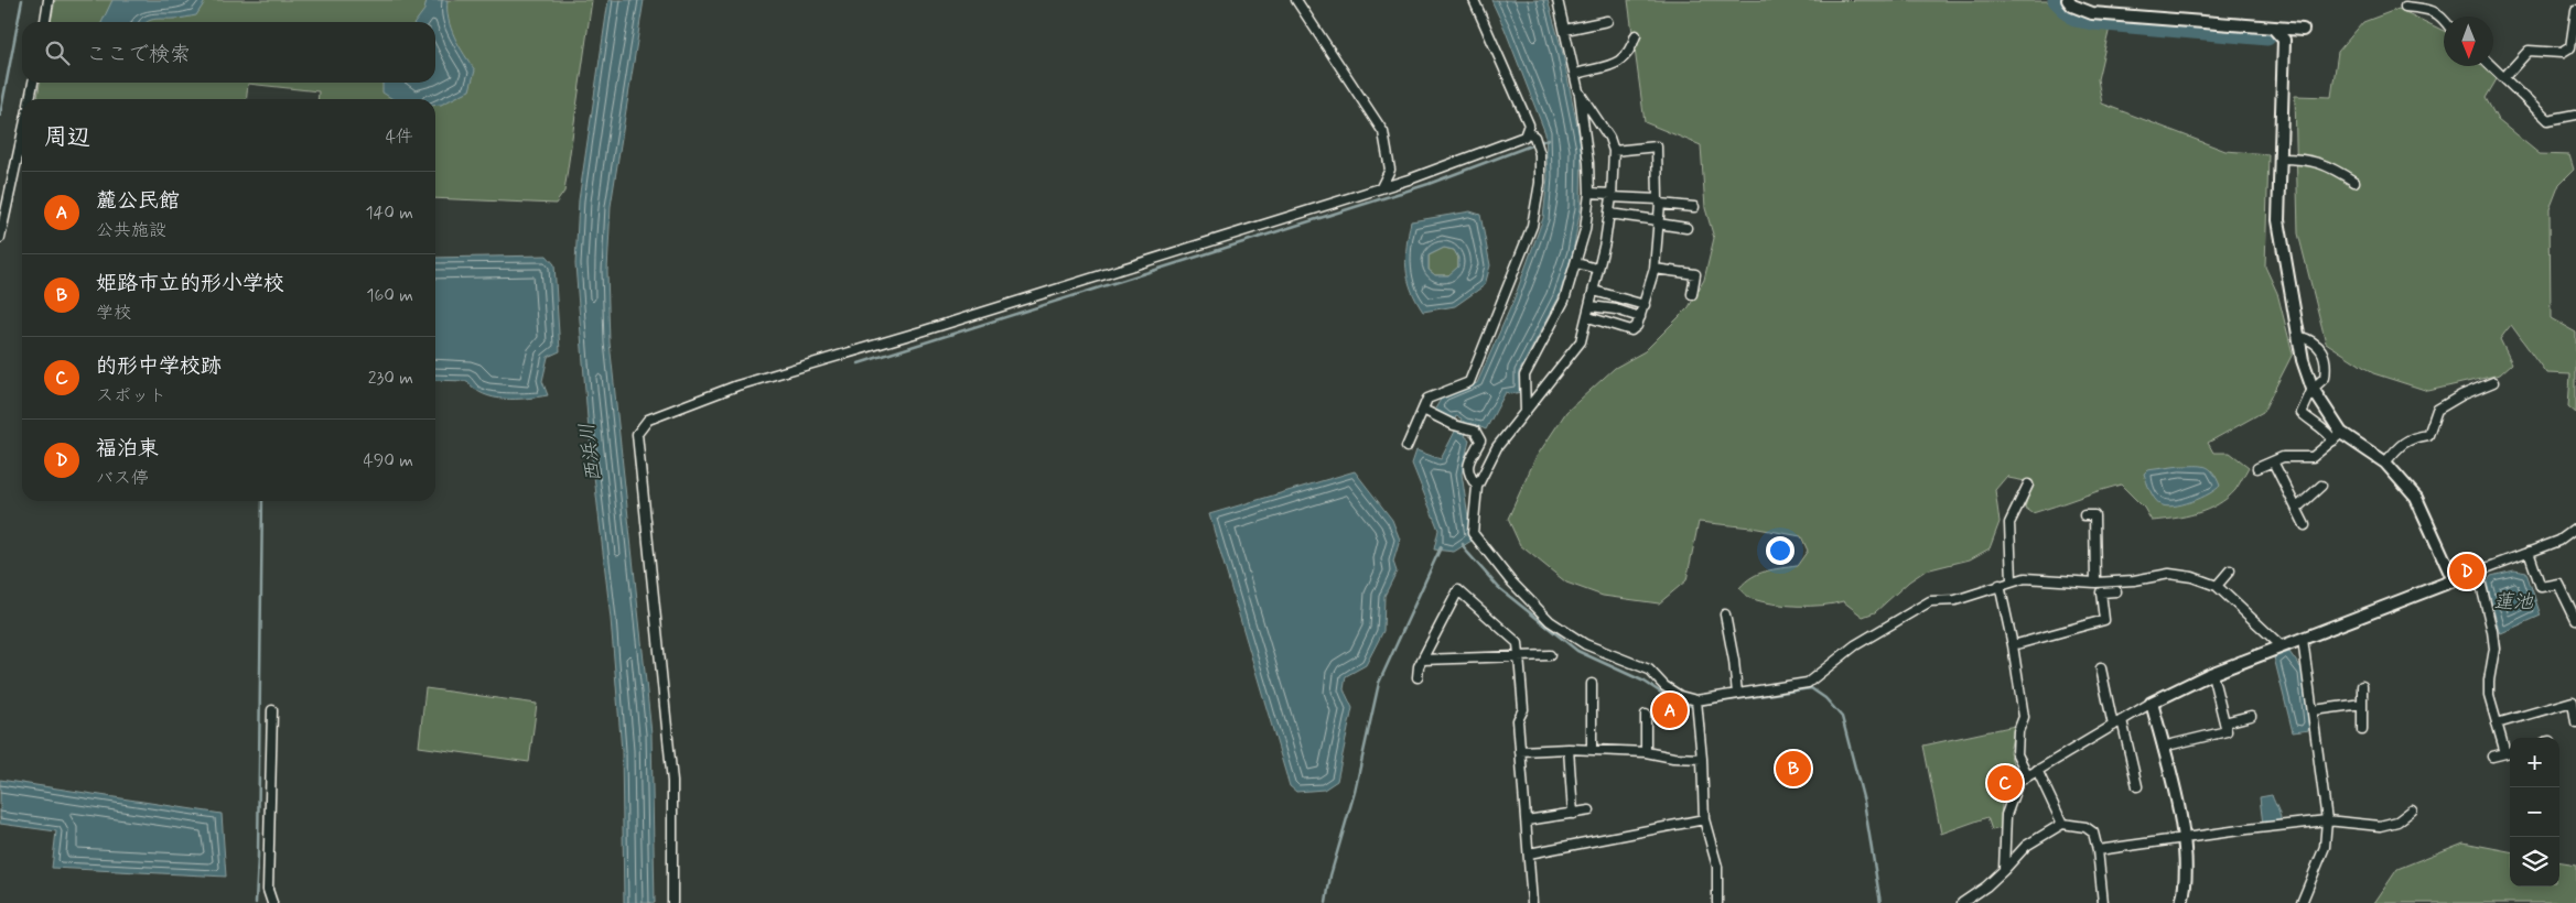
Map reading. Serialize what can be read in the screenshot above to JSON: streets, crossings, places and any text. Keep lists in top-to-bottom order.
{
  "water": ["西浜川", "蓮池"],
  "north": "bottom",
  "page": {
    "search": "ここで検索",
    "heading": ["周辺", "4件"],
    "list": [
      {
        "mark": "A",
        "name": "麓公民館",
        "note": "公共施設",
        "value": "140 m"
      },
      {
        "mark": "B",
        "name": "姫路市立的形小学校",
        "note": "学校",
        "value": "160 m"
      },
      {
        "mark": "C",
        "name": "的形中学校跡",
        "note": "スポット",
        "value": "230 m"
      },
      {
        "mark": "D",
        "name": "福泊東",
        "note": "バス停",
        "value": "490 m"
      }
    ],
    "pins": [
      "D",
      "A",
      "B",
      "C"
    ],
    "map_buttons": ["+", "−"]
  }
}
